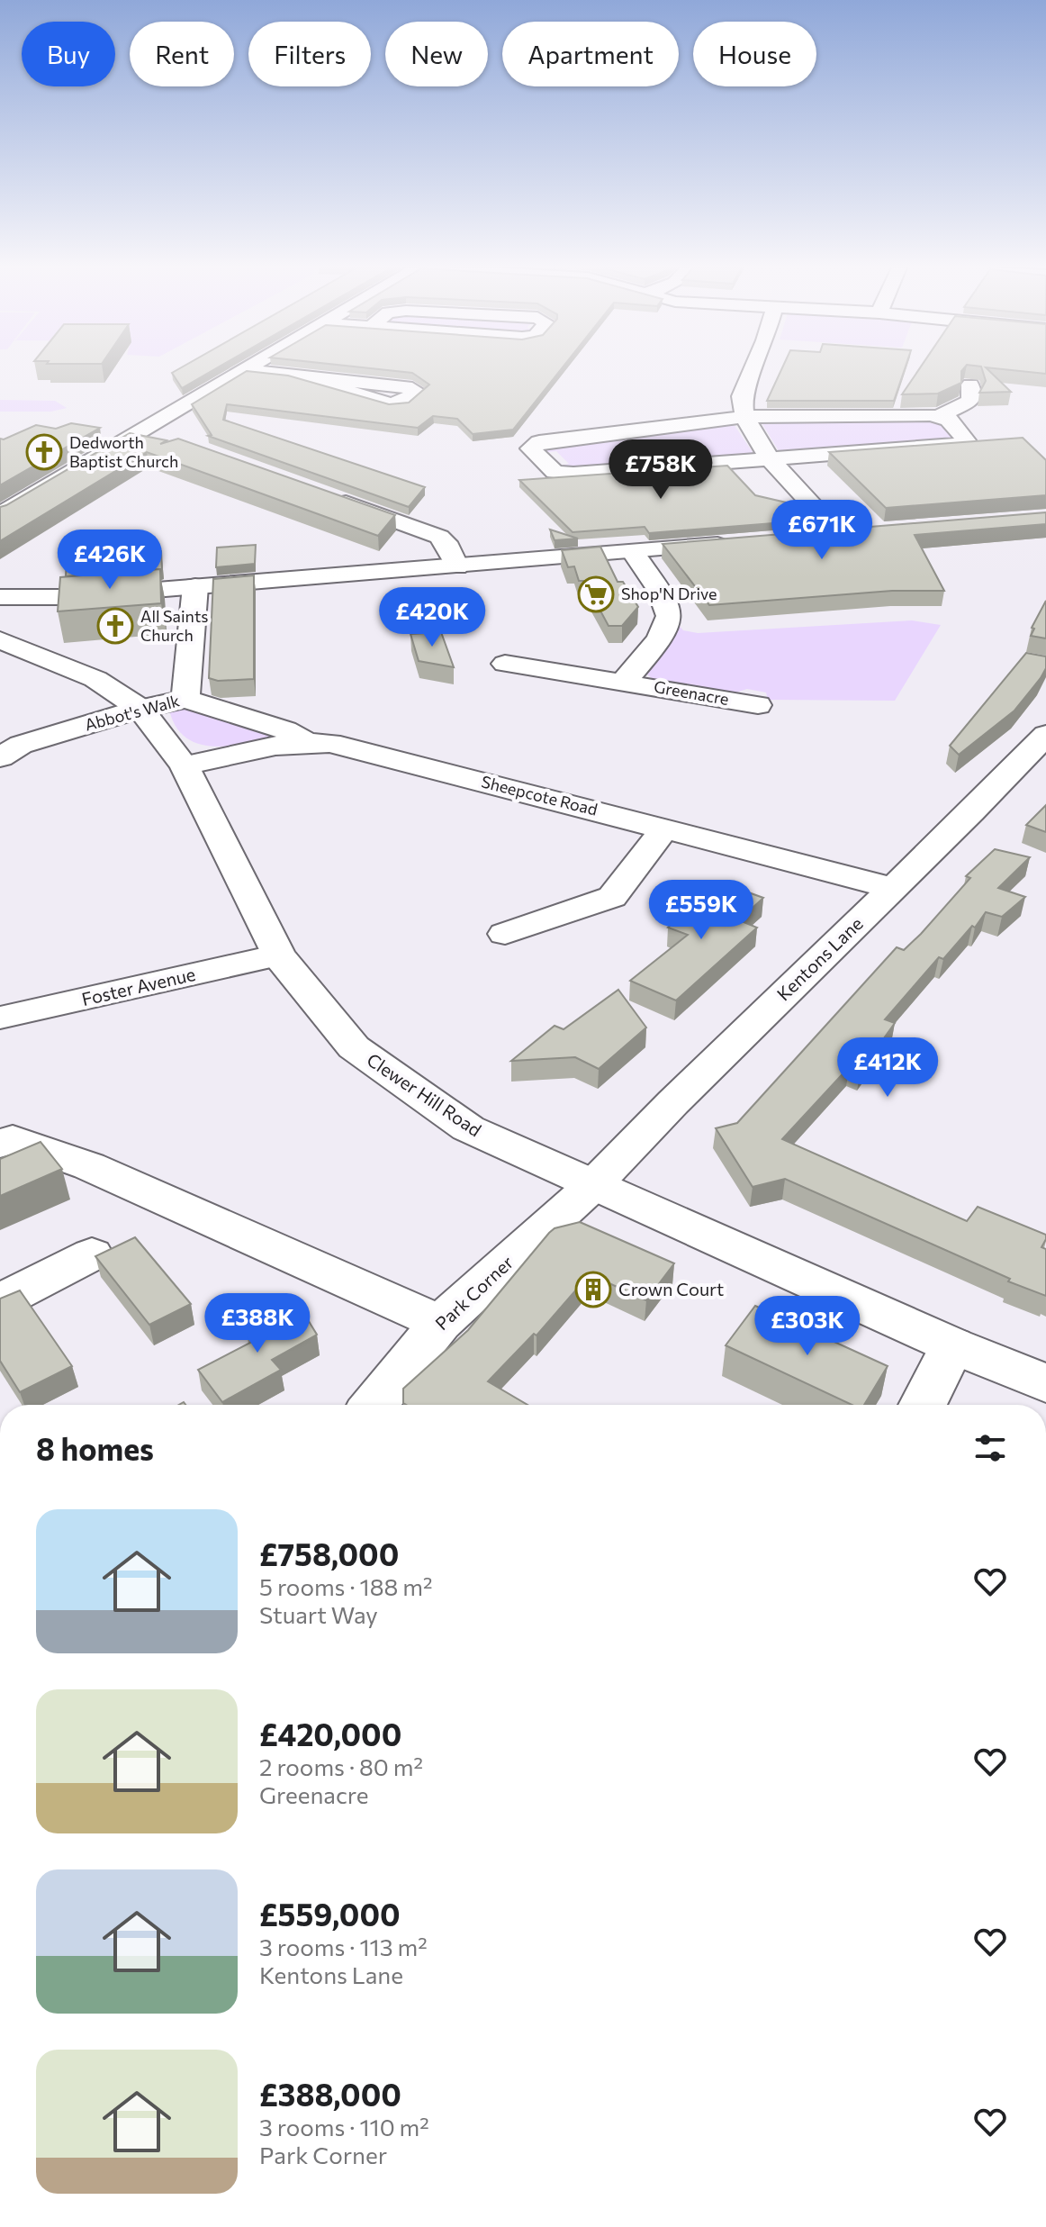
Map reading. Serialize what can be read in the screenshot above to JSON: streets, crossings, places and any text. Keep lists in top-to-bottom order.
{
  "streets": {
    "street": [
      "Greenacre",
      "Abbot's Walk",
      "Sheepcote Road",
      "Kentons Lane",
      "Foster Avenue",
      "Clewer Hill Road",
      "Park Corner"
    ]
  },
  "crossings": [
    ["Abbot's Walk", "Sheepcote Road"],
    ["Abbot's Walk", "Clewer Hill Road"],
    ["Sheepcote Road", "Kentons Lane"],
    ["Sheepcote Road", "Clewer Hill Road"],
    ["Kentons Lane", "Clewer Hill Road"],
    ["Kentons Lane", "Park Corner"],
    ["Foster Avenue", "Clewer Hill Road"],
    ["Clewer Hill Road", "Park Corner"]
  ],
  "places": {
    "church": ["Dedworth Baptist Church", "All Saints Church"],
    "supermarket": ["Shop'N Drive"],
    "building": ["Crown Court"]
  },
  "page": {
    "chip": [
      "Buy",
      "Rent",
      "Filters",
      "New",
      "Apartment",
      "House"
    ],
    "price": [
      "£758K",
      "£671K",
      "£426K",
      "£420K",
      "£559K",
      "£412K",
      "£388K",
      "£303K"
    ],
    "heading": "8 homes",
    "list": [
      {
        "name": "£758,000",
        "note": "5 rooms · 188 m² · Stuart Way"
      },
      {
        "name": "£420,000",
        "note": "2 rooms · 80 m² · Greenacre"
      },
      {
        "name": "£559,000",
        "note": "3 rooms · 113 m² · Kentons Lane"
      },
      {
        "name": "£388,000",
        "note": "3 rooms · 110 m² · Park Corner"
      }
    ]
  }
}
